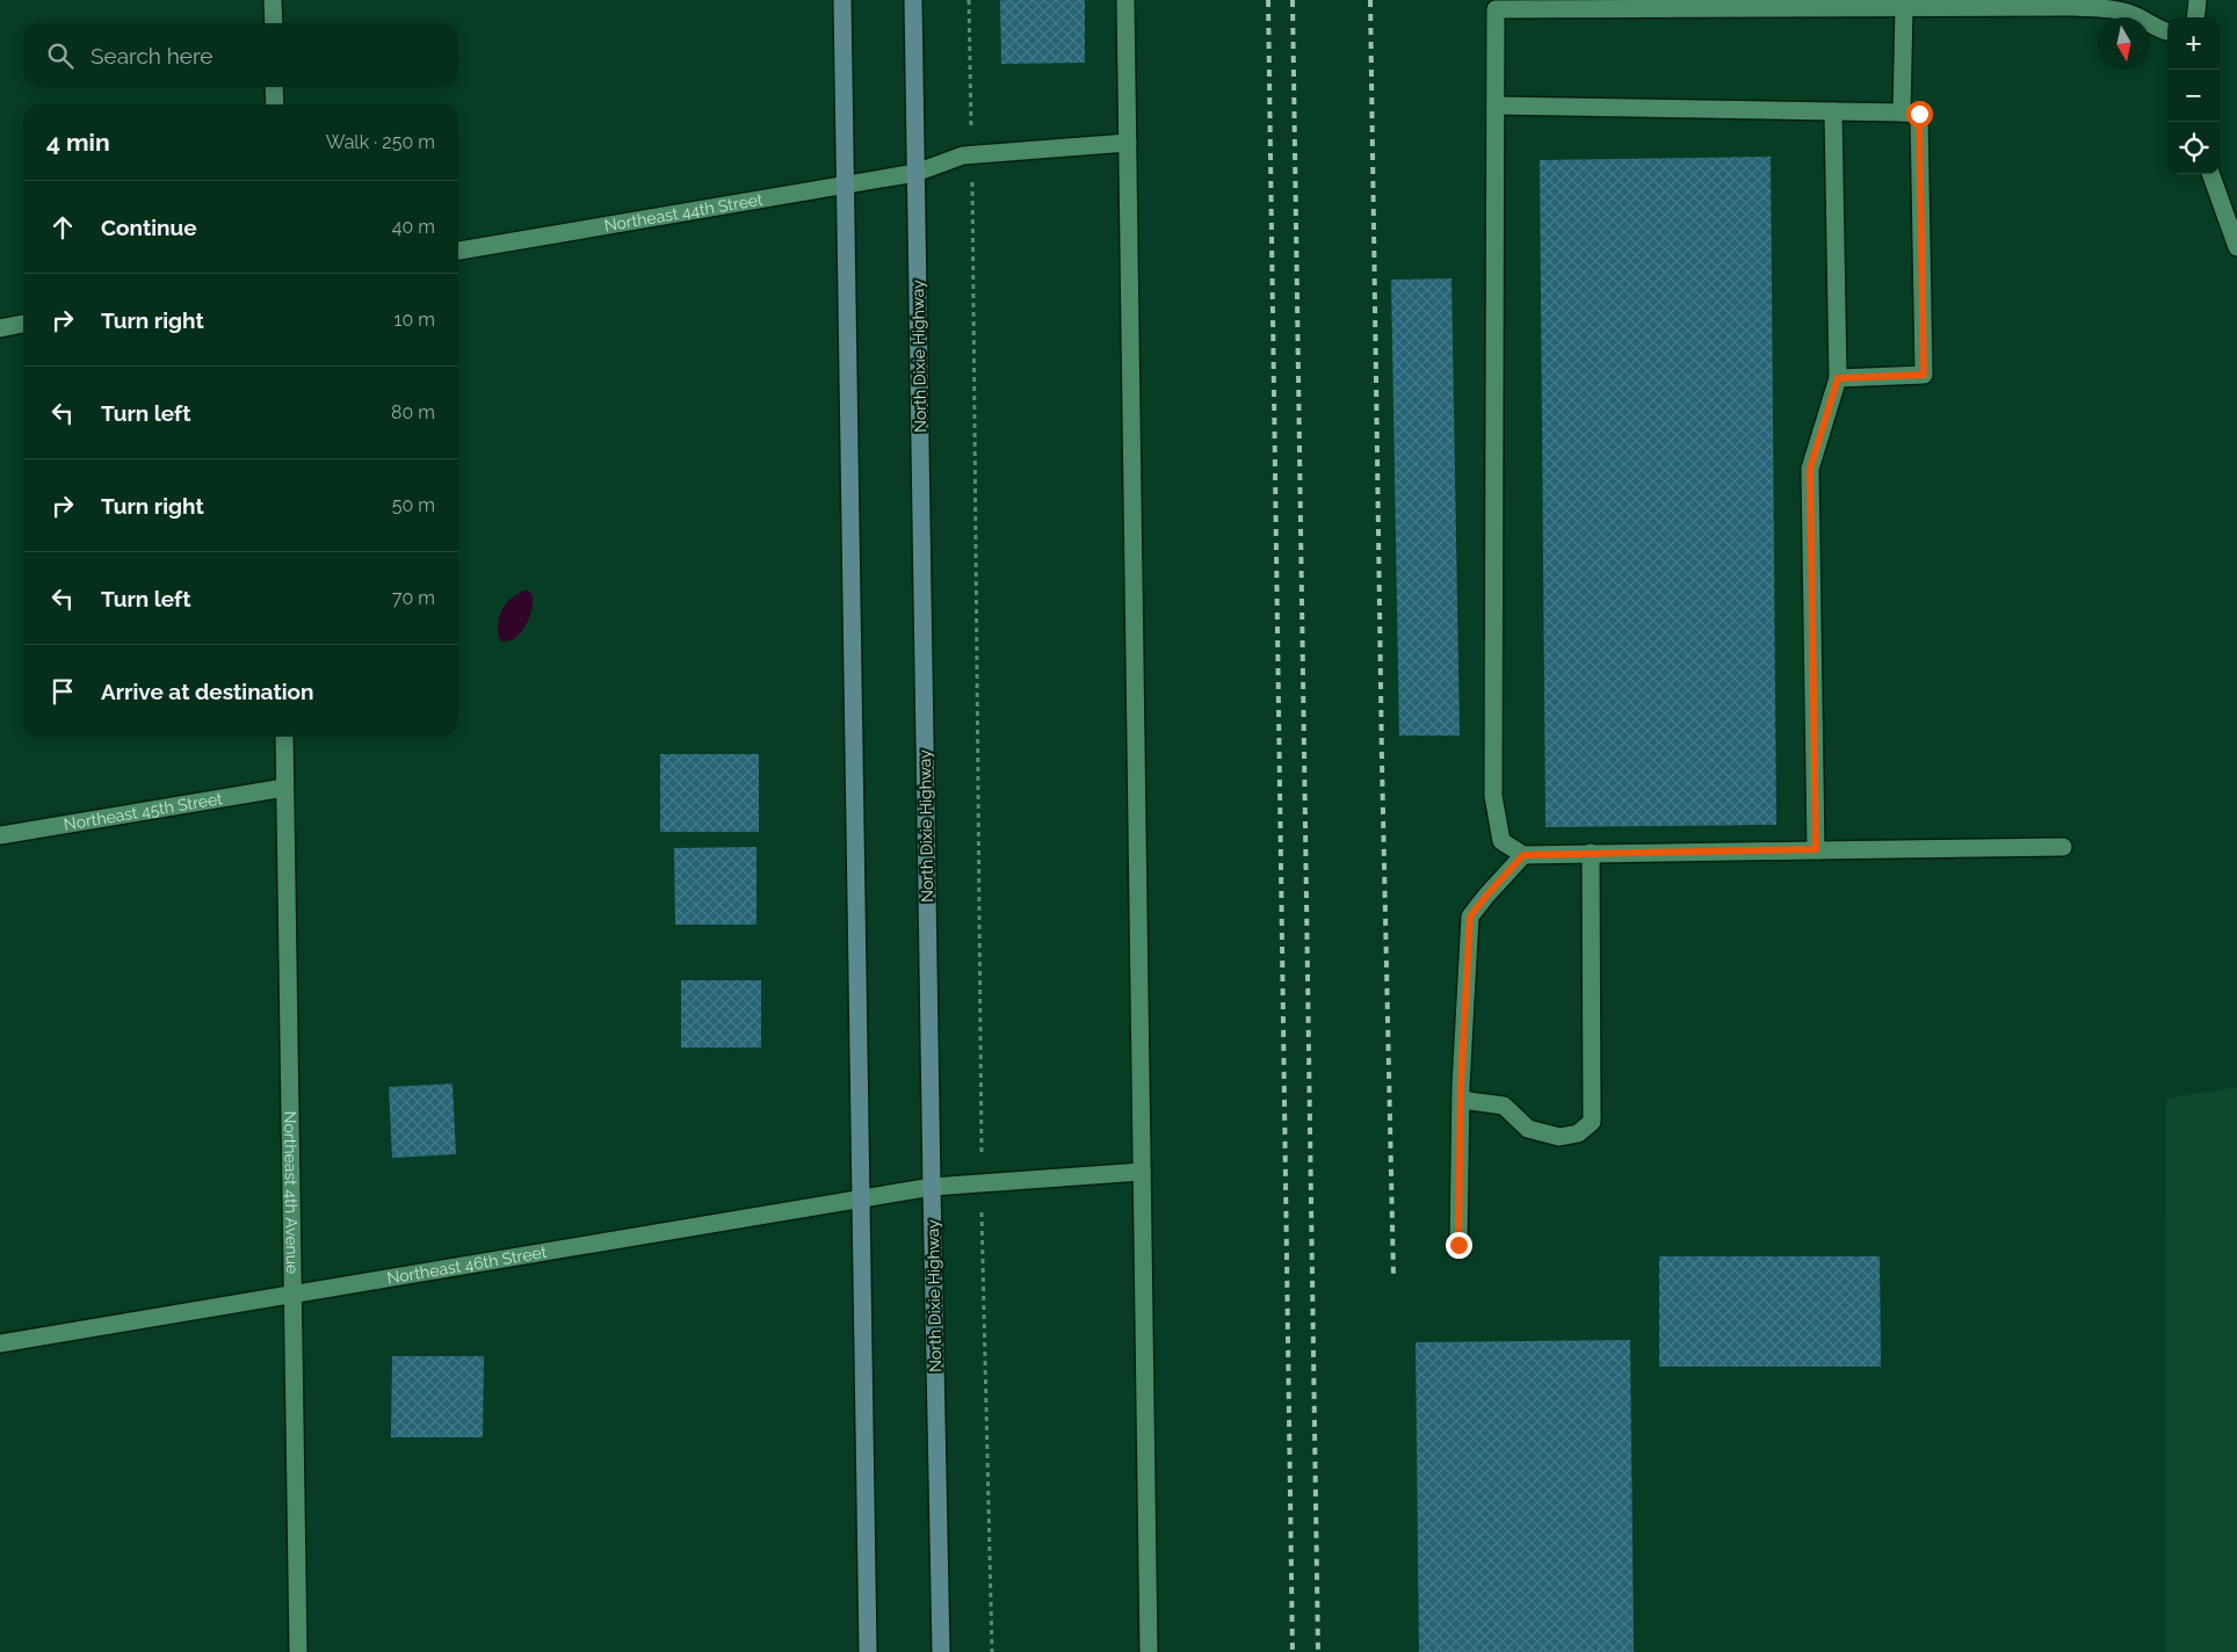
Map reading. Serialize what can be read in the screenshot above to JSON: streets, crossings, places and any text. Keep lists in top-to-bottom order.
{
  "streets": {
    "main road": ["North Dixie Highway"],
    "street": [
      "Northeast 44th Street",
      "Northeast 45th Street",
      "Northeast 4th Avenue",
      "Northeast 46th Street"
    ]
  },
  "crossings": [
    ["Northeast 44th Street", "North Dixie Highway"],
    ["North Dixie Highway", "Northeast 46th Street"],
    ["Northeast 45th Street", "Northeast 4th Avenue"],
    ["Northeast 4th Avenue", "Northeast 46th Street"]
  ],
  "north": "bottom",
  "page": {
    "map_buttons": ["+", "−"],
    "search": "Search here",
    "heading": ["4 min", "Walk · 250 m"],
    "list": [
      ["Continue", "40 m"],
      ["Turn right", "10 m"],
      ["Turn left", "80 m"],
      ["Turn right", "50 m"],
      ["Turn left", "70 m"],
      "Arrive at destination"
    ]
  }
}
